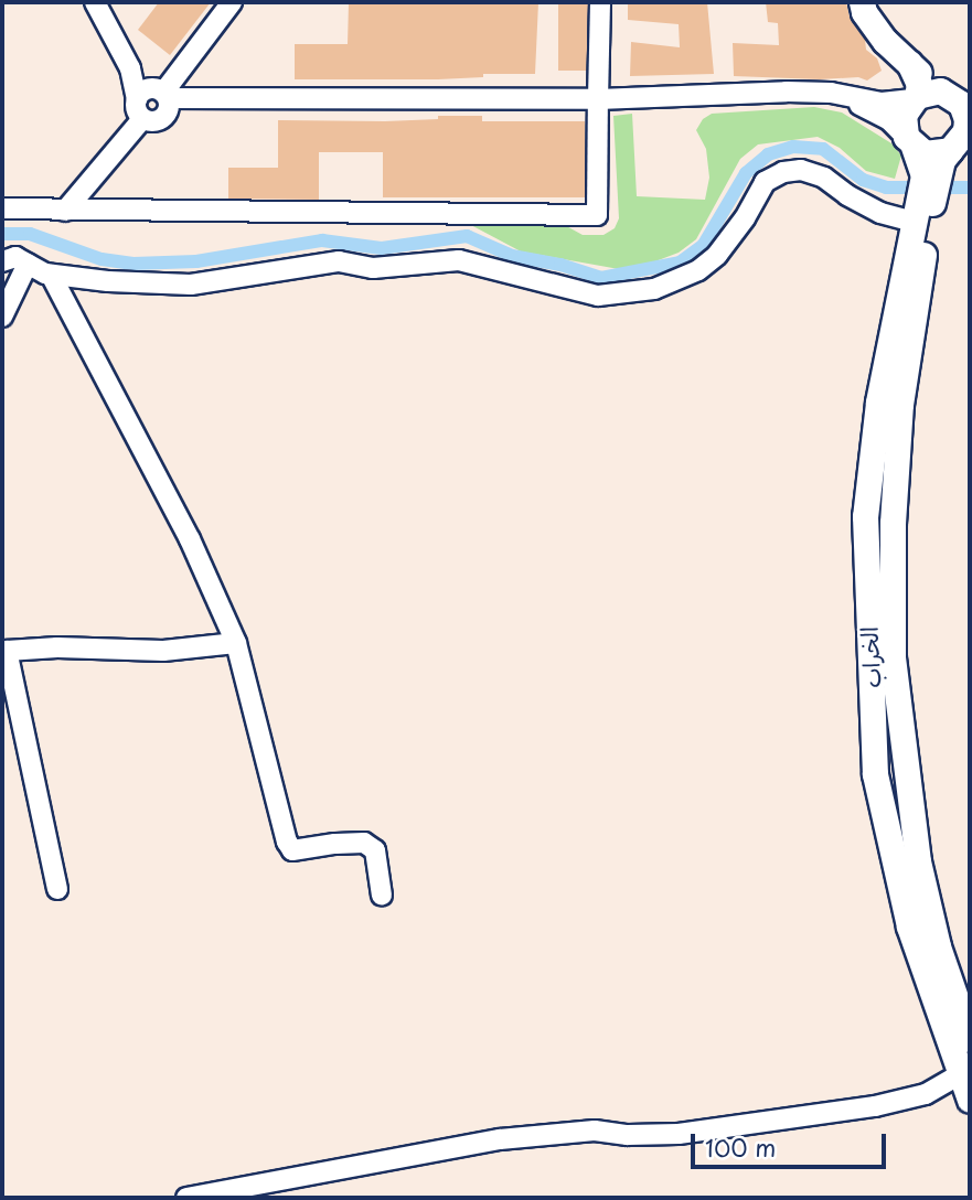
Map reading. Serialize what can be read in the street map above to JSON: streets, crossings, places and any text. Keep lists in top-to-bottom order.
{
  "streets": {
    "main road": ["الخراب"]
  },
  "scale_bar": "100 m"
}
